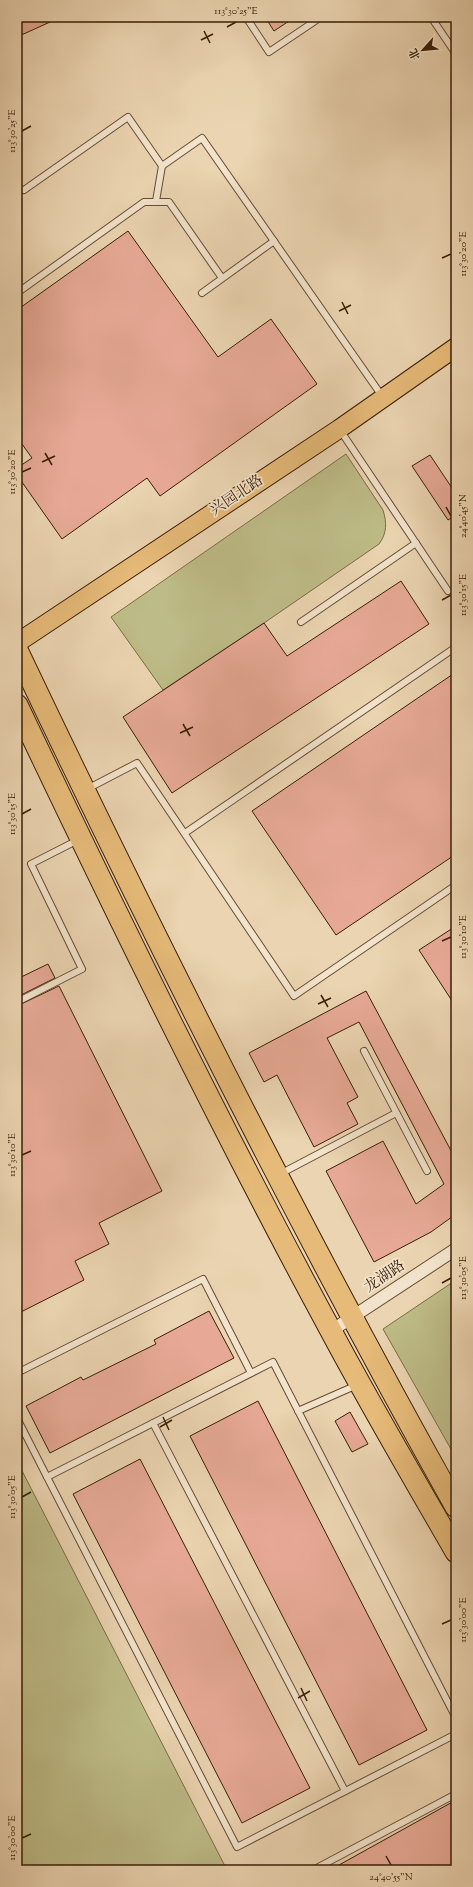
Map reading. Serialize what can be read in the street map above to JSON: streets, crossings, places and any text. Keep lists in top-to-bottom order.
{
  "streets": {
    "main road": ["兴园北路"],
    "street": ["龙湖路"]
  },
  "north": "bottom left",
  "coordinates": [
    "113°30'25\"E",
    "113°30'20\"E",
    "24°40'45\"N",
    "113°30'15\"E",
    "113°30'10\"E",
    "113°30'05\"E",
    "113°30'00\"E",
    "24°40'55\"N"
  ]
}
